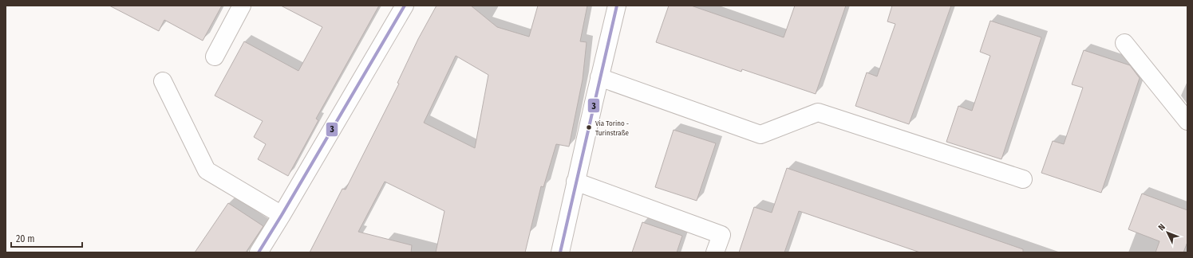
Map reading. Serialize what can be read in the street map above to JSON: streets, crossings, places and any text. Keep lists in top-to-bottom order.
{
  "places": ["Via Torino - Turinstraße"],
  "lines": ["transit line 3"],
  "scale_bar": "20 m",
  "north": "top left"
}
